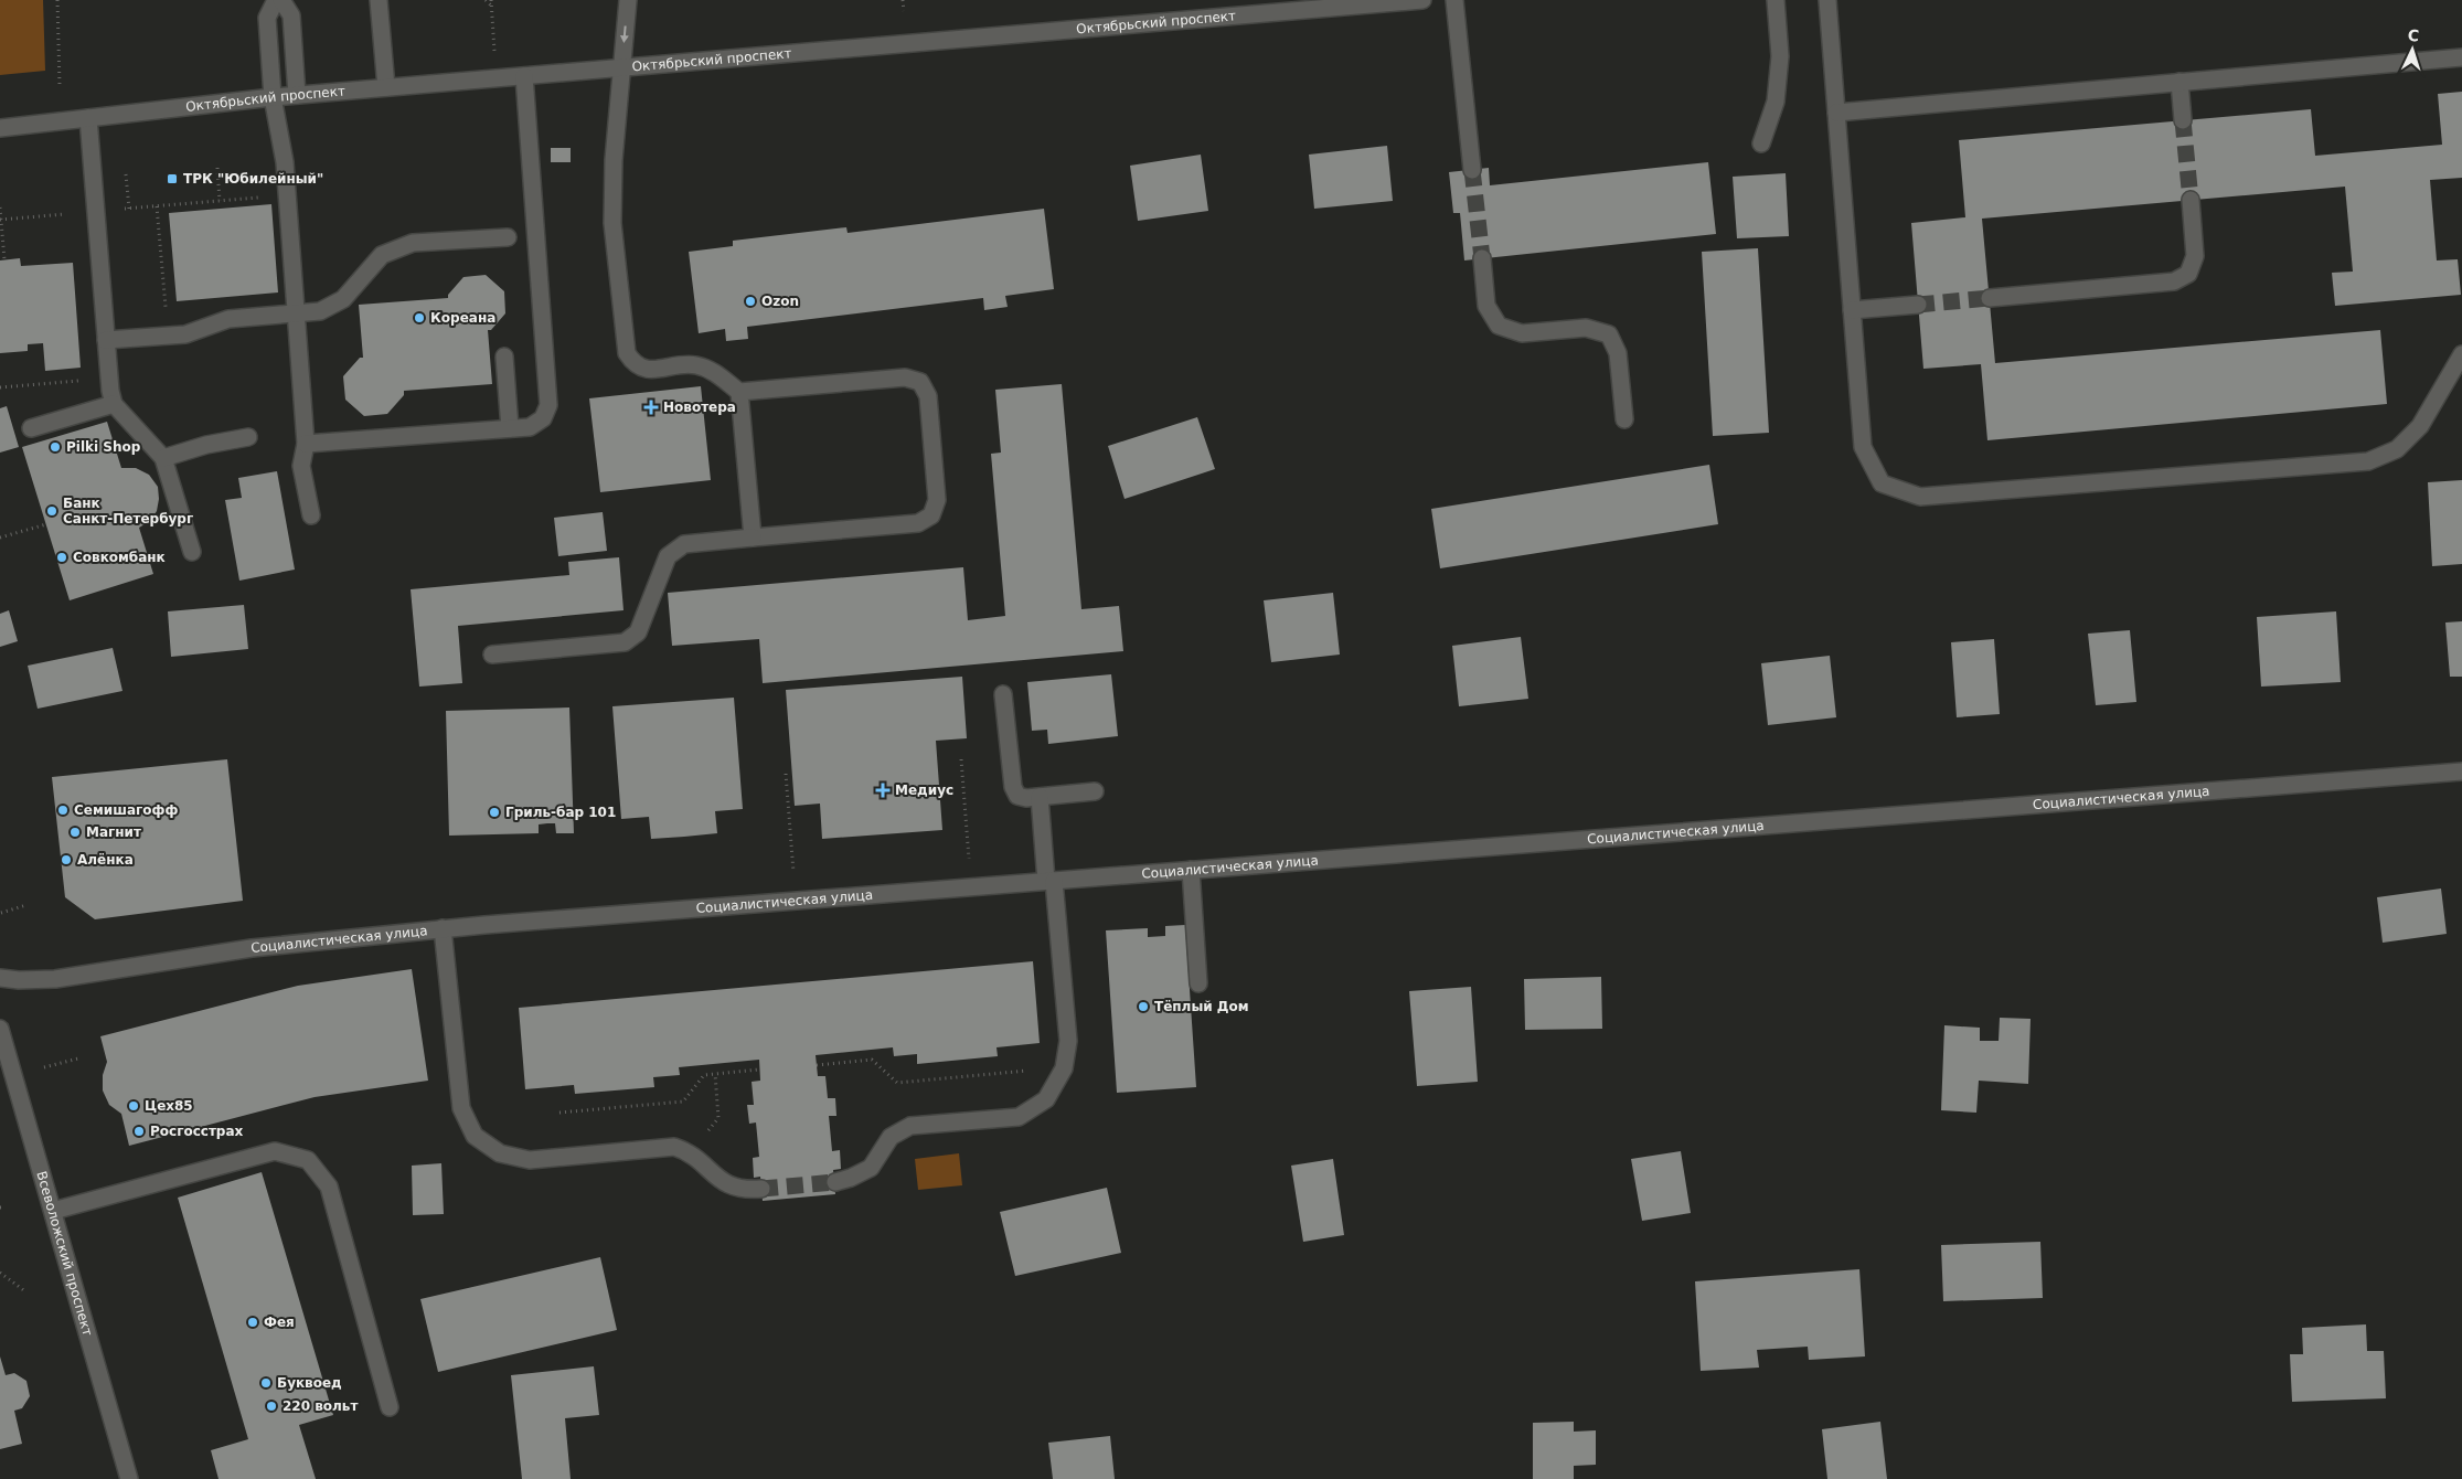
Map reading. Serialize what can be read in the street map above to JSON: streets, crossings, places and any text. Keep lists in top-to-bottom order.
{
  "streets": {
    "street": ["Октябрьский проспект", "Социалистическая улица", "Всеволожский проспект"]
  },
  "places": {
    "transit": ["ТРК \"Юбилейный\""],
    "other": [
      "Ozon",
      "Кореана",
      "Pilki Shop",
      "Банк Санкт-Петербург",
      "Совкомбанк",
      "Семишагофф",
      "Гриль-бар 101",
      "Магнит",
      "Алёнка",
      "Тёплый Дом",
      "Цех85",
      "Росгосстрах",
      "Фея",
      "Буквоед",
      "220 вольт"
    ],
    "health": ["Новотера", "Медиус"]
  },
  "north": "top"
}
